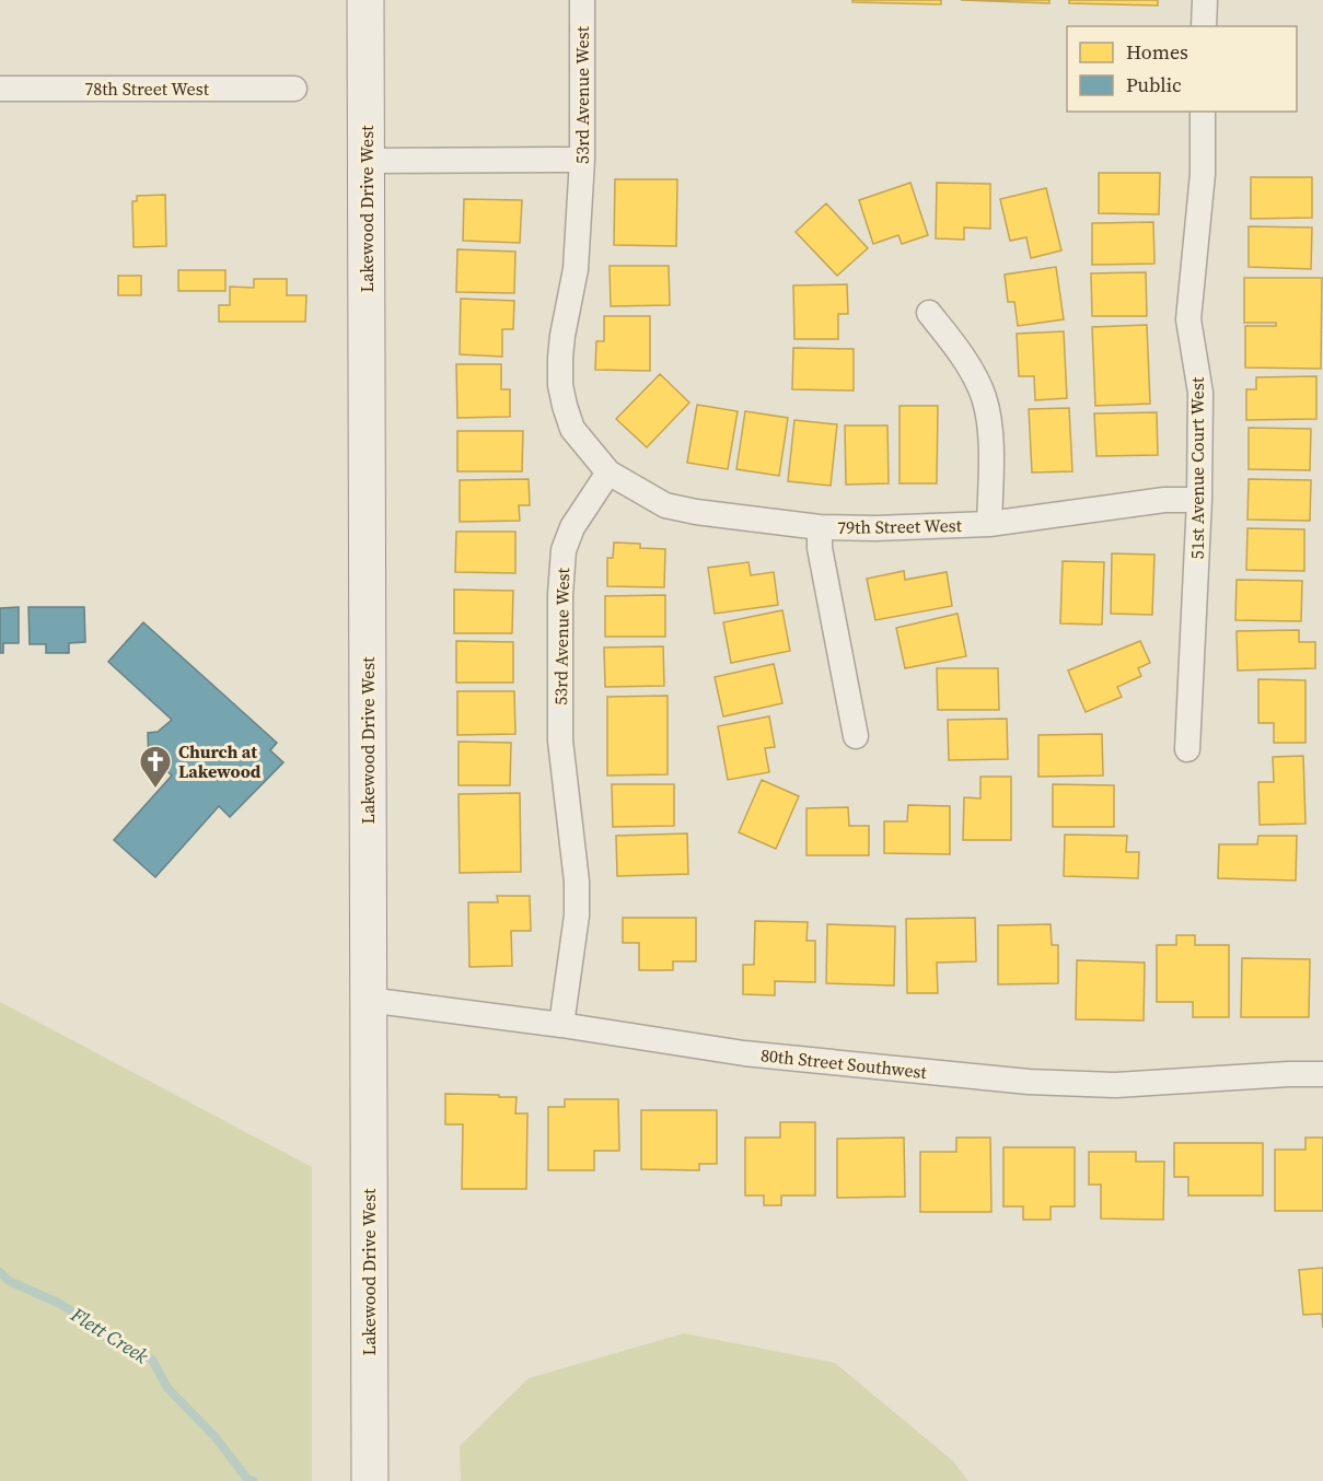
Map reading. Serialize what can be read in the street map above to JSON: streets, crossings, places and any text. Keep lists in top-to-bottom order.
{
  "streets": {
    "main road": ["Lakewood Drive West"],
    "street": [
      "78th Street West",
      "53rd Avenue West",
      "51st Avenue Court West",
      "79th Street West",
      "80th Street Southwest"
    ]
  },
  "crossings": [
    ["53rd Avenue West", "79th Street West"],
    ["53rd Avenue West", "80th Street Southwest"],
    ["Lakewood Drive West", "80th Street Southwest"],
    ["51st Avenue Court West", "79th Street West"]
  ],
  "water": ["Flett Creek"],
  "places": {
    "church": ["Church at Lakewood"]
  },
  "legend": ["Homes", "Public"]
}
